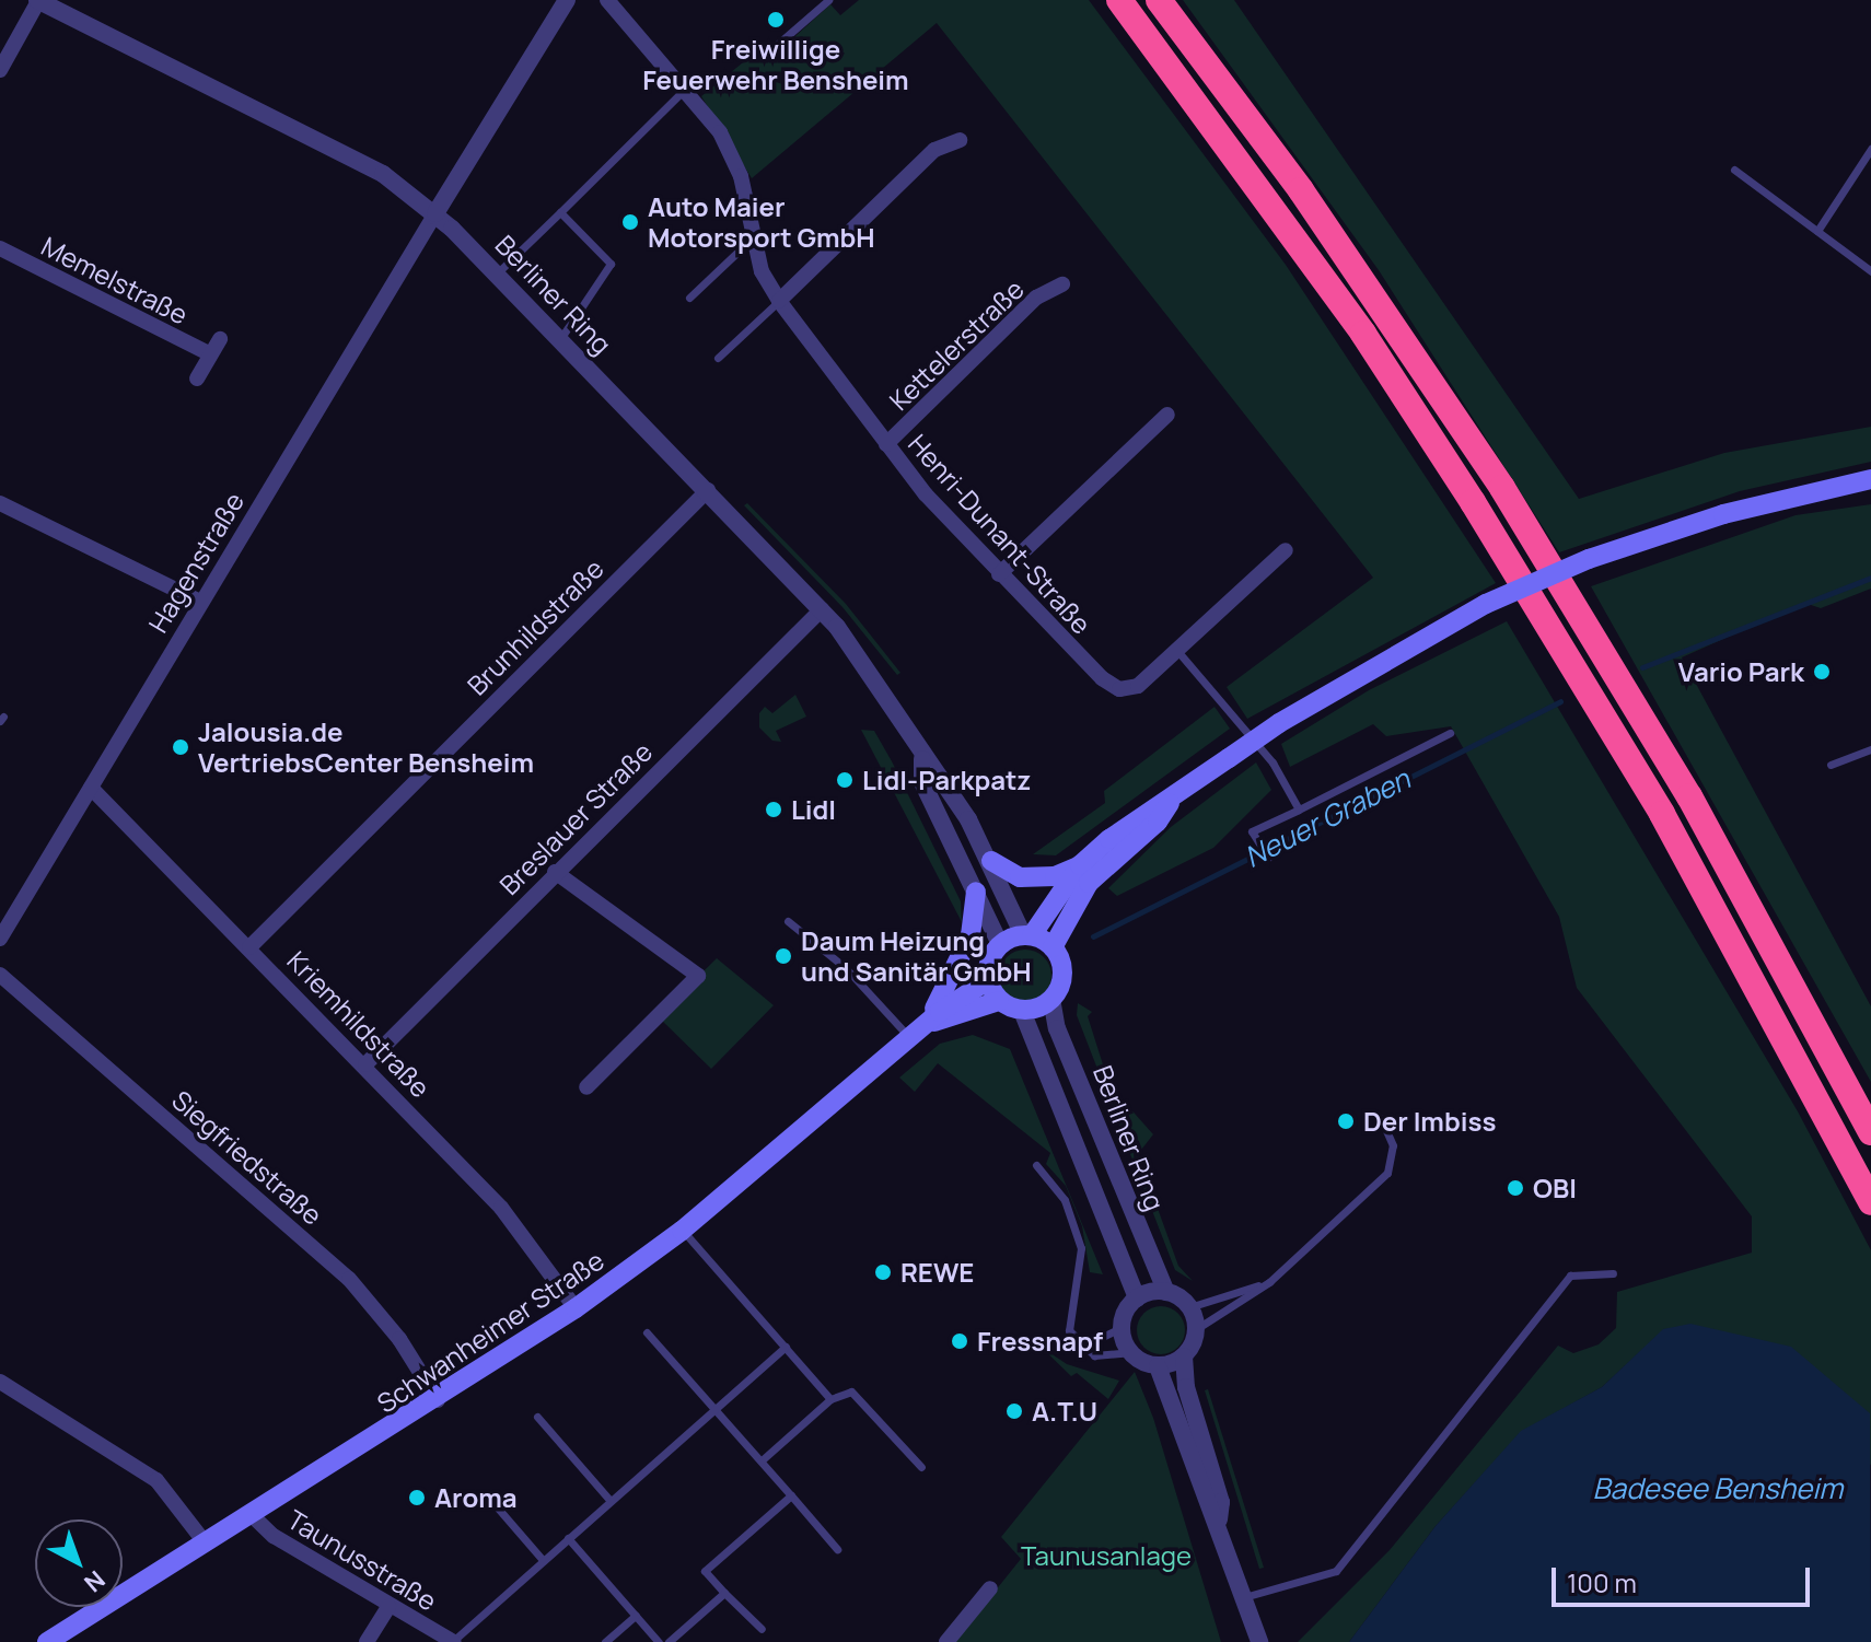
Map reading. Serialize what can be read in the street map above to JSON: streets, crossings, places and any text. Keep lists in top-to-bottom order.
{
  "streets": {
    "main road": ["Berliner Ring", "Schwanheimer Straße"],
    "street": [
      "Memelstraße",
      "Kettelerstraße",
      "Henri-Dunant-Straße",
      "Hagenstraße",
      "Brunhildstraße",
      "Breslauer Straße",
      "Kriemhildstraße",
      "Siegfriedstraße",
      "Taunusstraße"
    ]
  },
  "crossings": [
    ["Berliner Ring", "Hagenstraße"],
    ["Berliner Ring", "Brunhildstraße"],
    ["Berliner Ring", "Breslauer Straße"],
    ["Berliner Ring", "Schwanheimer Straße"],
    ["Kettelerstraße", "Henri-Dunant-Straße"],
    ["Hagenstraße", "Kriemhildstraße"],
    ["Brunhildstraße", "Kriemhildstraße"],
    ["Breslauer Straße", "Kriemhildstraße"],
    ["Kriemhildstraße", "Schwanheimer Straße"],
    ["Siegfriedstraße", "Schwanheimer Straße"],
    ["Schwanheimer Straße", "Taunusstraße"]
  ],
  "water": ["Neuer Graben", "Badesee Bensheim"],
  "parks": ["Taunusanlage"],
  "places": [
    "Freiwillige Feuerwehr Bensheim",
    "Auto Maier Motorsport GmbH",
    "Vario Park",
    "Jalousia.de VertriebsCenter Bensheim",
    "Lidl-Parkpatz",
    "Lidl",
    "Daum Heizung und Sanitär GmbH",
    "Der Imbiss",
    "OBI",
    "REWE",
    "Fressnapf",
    "A.T.U",
    "Aroma"
  ],
  "scale_bar": "100 m",
  "north": "bottom right"
}
